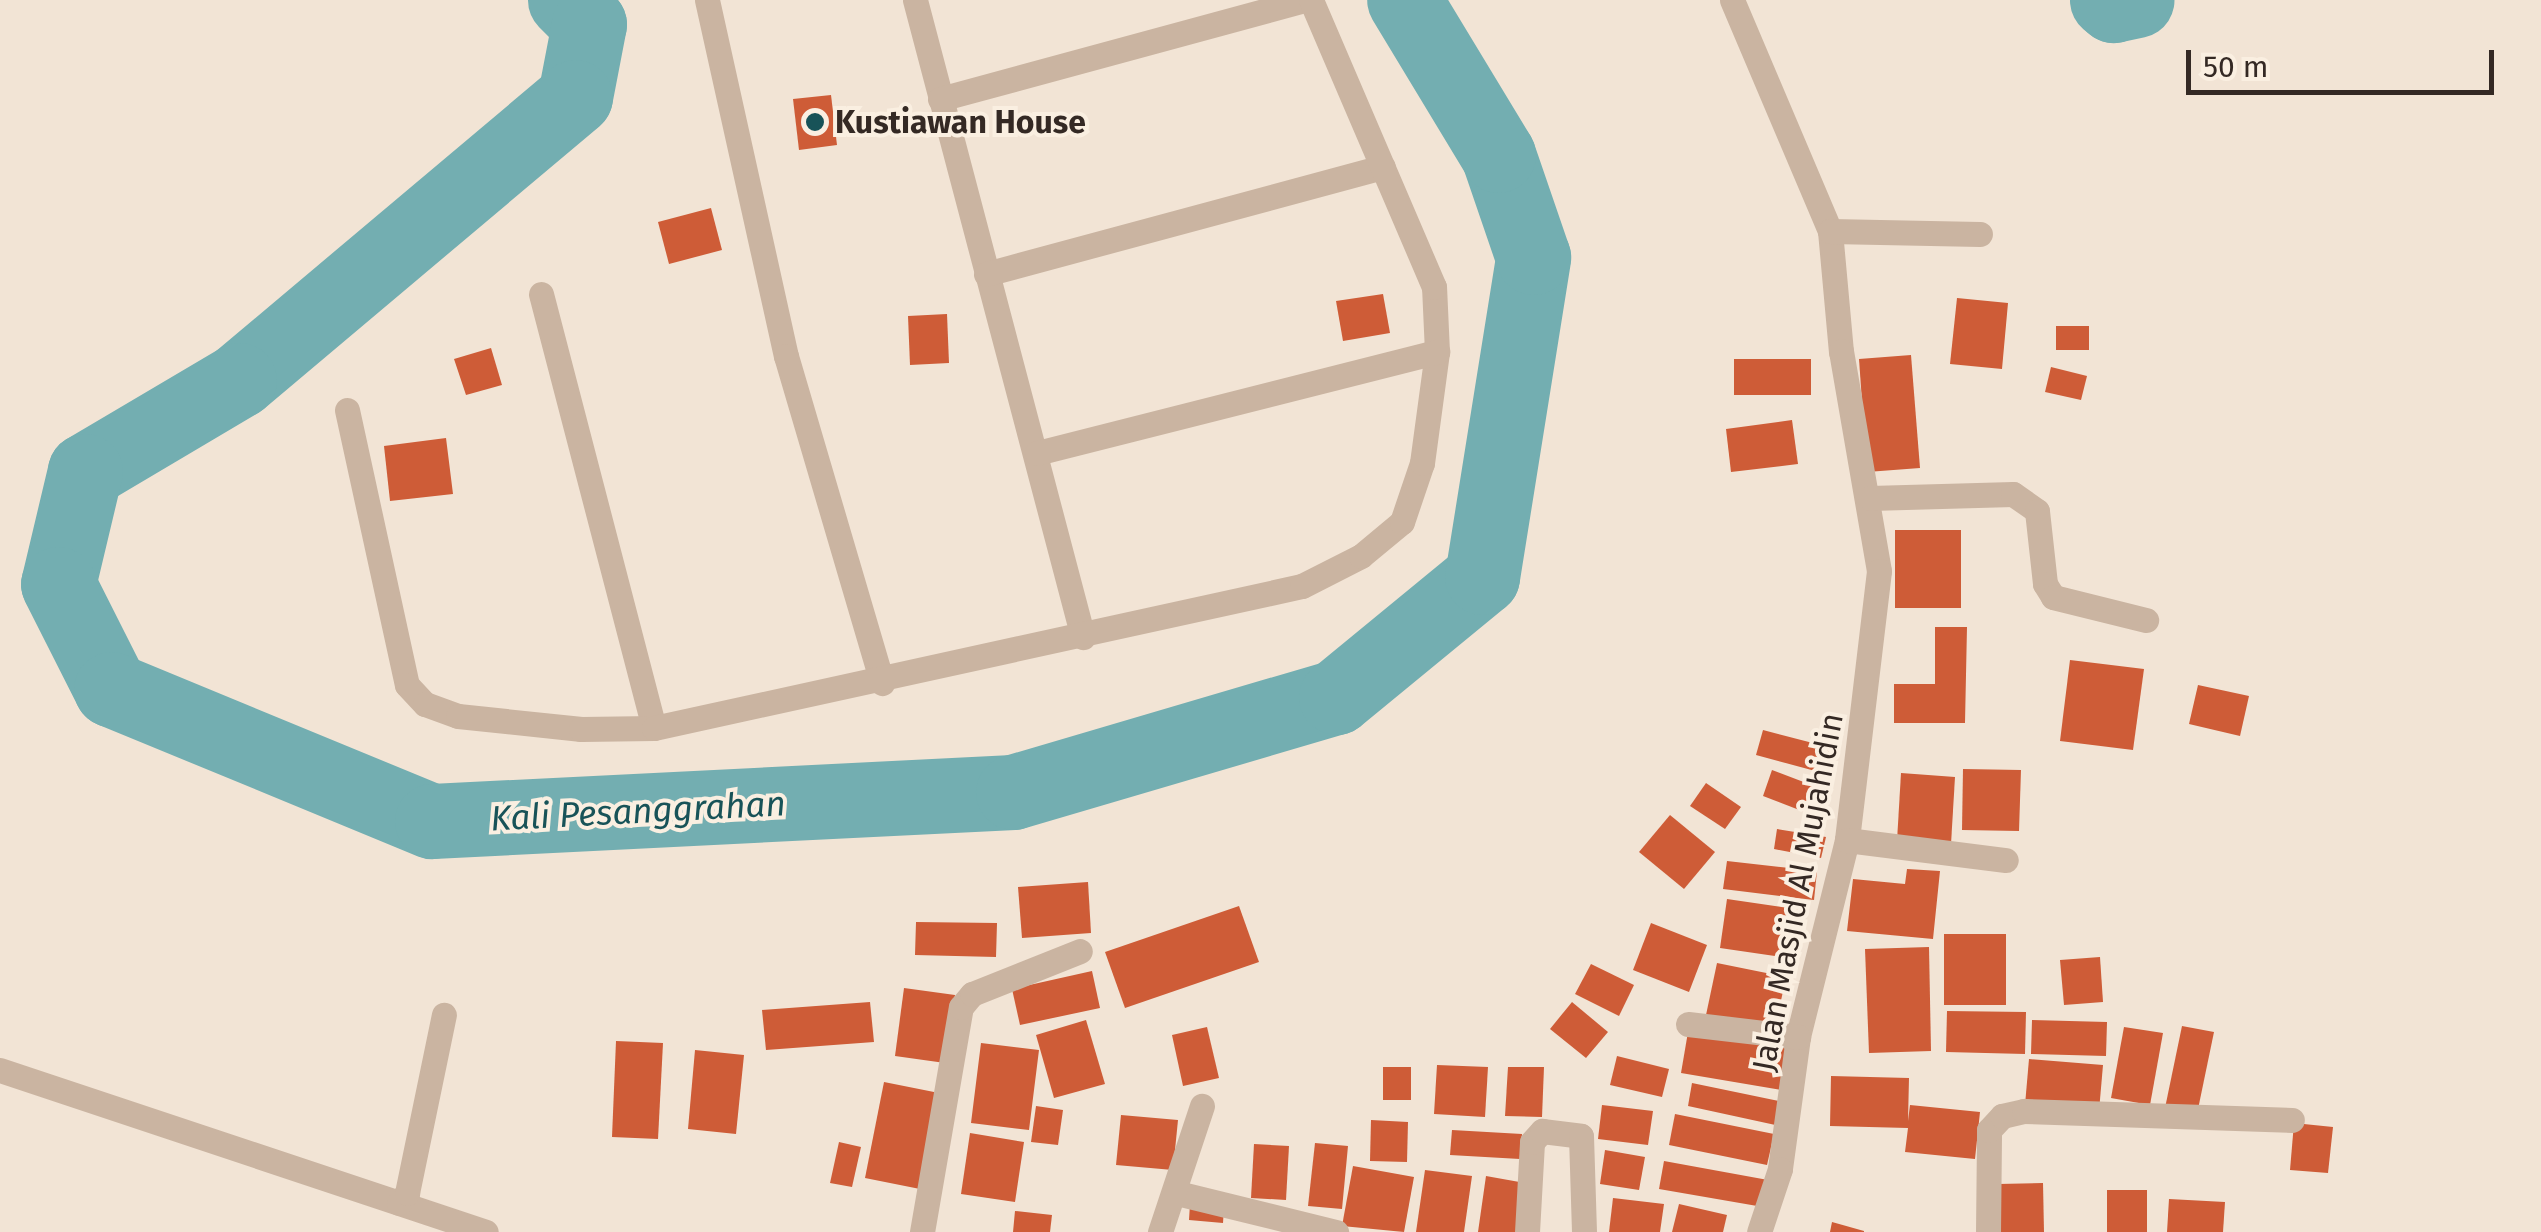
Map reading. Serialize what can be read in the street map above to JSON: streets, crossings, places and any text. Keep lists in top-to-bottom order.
{
  "streets": {
    "street": ["Jalan Masjid Al Mujahidin"]
  },
  "water": ["Kali Pesanggrahan"],
  "places": ["Kustiawan House"],
  "scale_bar": "50 m"
}
